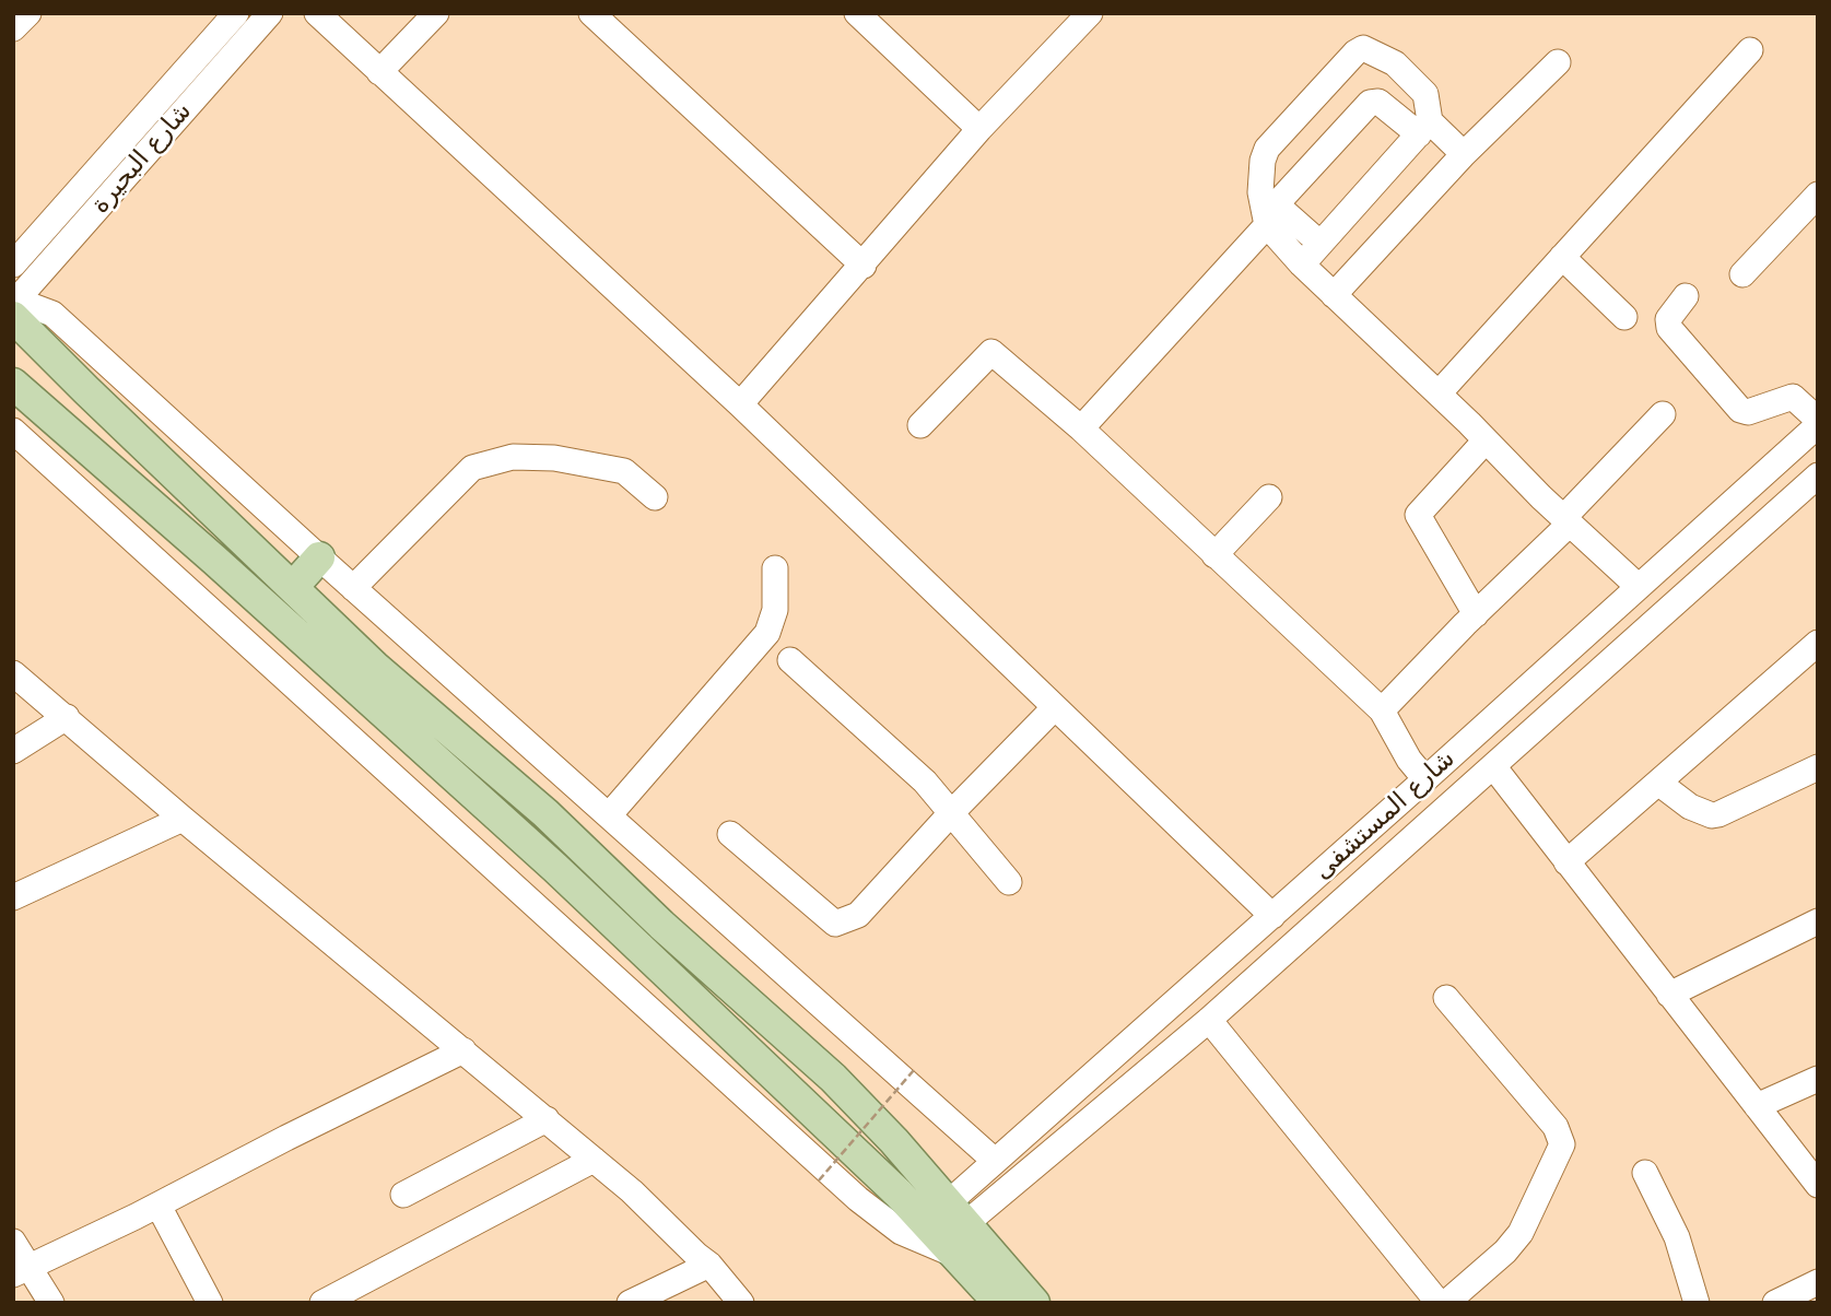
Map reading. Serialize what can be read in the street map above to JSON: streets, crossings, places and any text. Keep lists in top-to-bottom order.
{
  "streets": {
    "street": ["شارع البحيرة", "شارع المستشفى"]
  }
}
